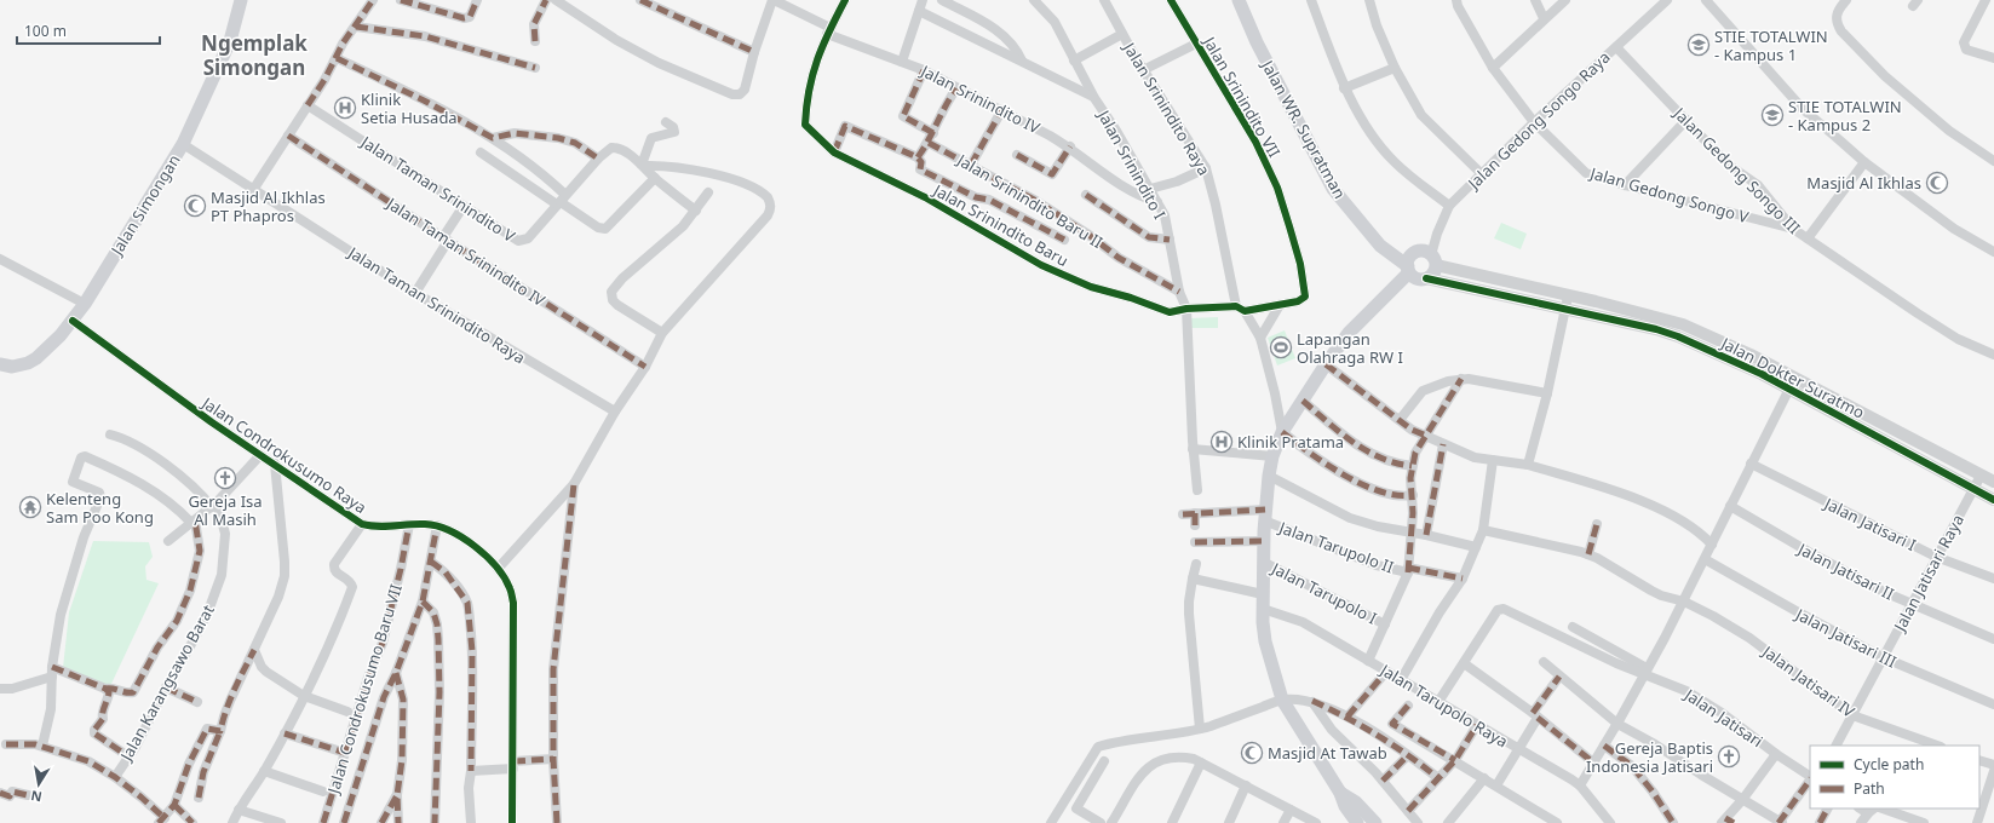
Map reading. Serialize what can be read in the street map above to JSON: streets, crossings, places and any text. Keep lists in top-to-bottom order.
{
  "streets": {
    "main road": ["Jalan WR. Supratman", "Jalan Simongan"],
    "street": [
      "Jalan Srinindito VII",
      "Jalan Srinindito IV",
      "Jalan Srinindito Raya",
      "Jalan Gedong Songo Raya",
      "Jalan Srinindito I",
      "Jalan Gedong Songo III",
      "Jalan Taman Srinindito V",
      "Jalan Gedong Songo V",
      "Jalan Srinindito Baru II",
      "Jalan Srinindito Baru",
      "Jalan Taman Srinindito IV",
      "Jalan Taman Srinindito Raya",
      "Jalan Dokter Suratmo",
      "Jalan Condrokusumo Raya",
      "Jalan Jatisari I",
      "Jalan Tarupolo II",
      "Jalan Jatisari II",
      "Jalan Jatisari Raya",
      "Jalan Tarupolo I",
      "Jalan Jatisari III",
      "Jalan Jatisari IV",
      "Jalan Karangsawo Barat",
      "Jalan Condrokusumo Baru VII",
      "Jalan Tarupolo Raya",
      "Jalan Jatisari"
    ]
  },
  "crossings": [
    ["Jalan Srinindito VII", "Jalan Srinindito Baru"],
    ["Jalan Srinindito IV", "Jalan Srinindito I"],
    ["Jalan Srinindito IV", "Jalan Srinindito Baru II"],
    ["Jalan Srinindito IV", "Jalan Srinindito Baru"],
    ["Jalan Srinindito Raya", "Jalan Srinindito Baru"],
    ["Jalan Gedong Songo Raya", "Jalan WR. Supratman"],
    ["Jalan Gedong Songo Raya", "Jalan Gedong Songo III"],
    ["Jalan Gedong Songo Raya", "Jalan Gedong Songo V"],
    ["Jalan Gedong Songo Raya", "Jalan Dokter Suratmo"],
    ["Jalan WR. Supratman", "Jalan Dokter Suratmo"],
    ["Jalan Srinindito I", "Jalan Srinindito Baru II"],
    ["Jalan Srinindito I", "Jalan Srinindito Baru"],
    ["Jalan Gedong Songo III", "Jalan Gedong Songo V"],
    ["Jalan Simongan", "Jalan Taman Srinindito Raya"],
    ["Jalan Simongan", "Jalan Condrokusumo Raya"],
    ["Jalan Dokter Suratmo", "Jalan Jatisari Raya"],
    ["Jalan Condrokusumo Raya", "Jalan Condrokusumo Baru VII"],
    ["Jalan Jatisari I", "Jalan Jatisari Raya"],
    ["Jalan Jatisari II", "Jalan Jatisari Raya"],
    ["Jalan Jatisari Raya", "Jalan Jatisari III"],
    ["Jalan Jatisari Raya", "Jalan Jatisari IV"]
  ],
  "districts": ["Ngemplak Simongan"],
  "places": {
    "school or university": ["STIE TOTALWIN - Kampus 1", "STIE TOTALWIN - Kampus 2"],
    "hospital": ["Klinik Setia Husada", "Klinik Pratama"],
    "mosque": ["Masjid Al Ikhlas", "Masjid Al Ikhlas PT Phapros", "Masjid At Tawab"],
    "sports": ["Lapangan Olahraga RW I"],
    "church": ["Gereja Isa Al Masih", "Gereja Baptis Indonesia Jatisari"],
    "temple": ["Kelenteng Sam Poo Kong"]
  },
  "legend": ["Cycle path", "Path"],
  "scale_bar": "100 m",
  "north": "bottom"
}
